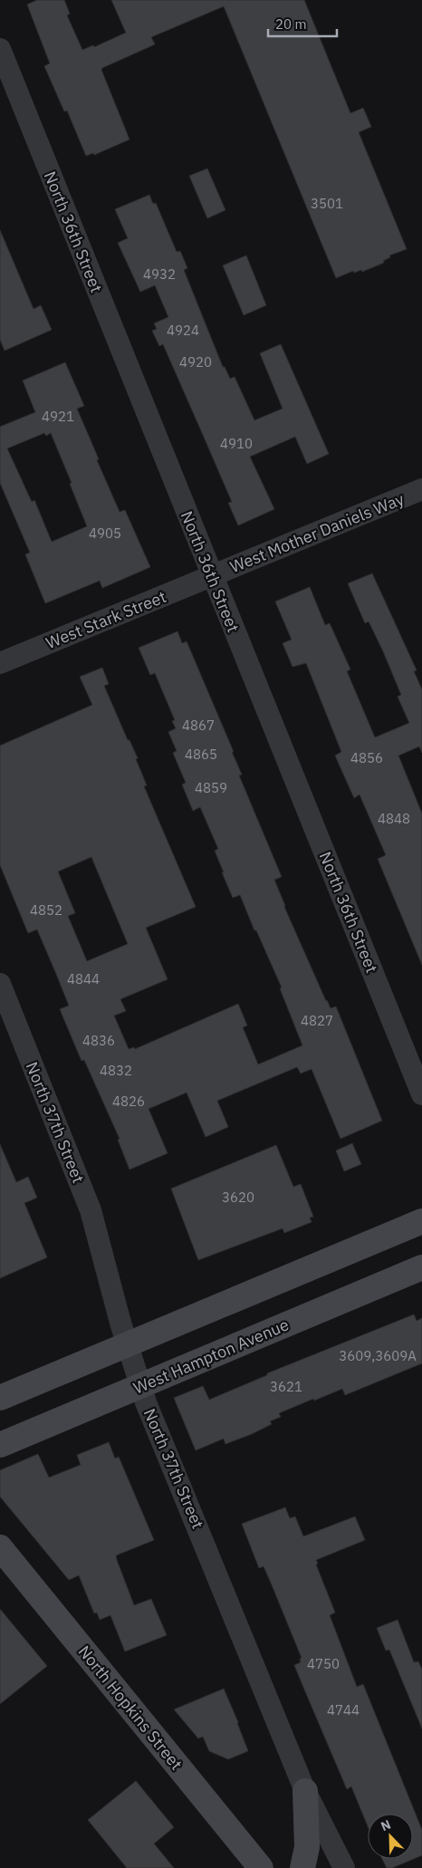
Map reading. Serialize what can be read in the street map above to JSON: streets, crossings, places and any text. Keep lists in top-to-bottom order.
{
  "streets": {
    "main road": ["West Hampton Avenue", "North Hopkins Street"],
    "street": [
      "North 36th Street",
      "West Mother Daniels Way",
      "West Stark Street",
      "North 37th Street"
    ]
  },
  "crossings": [
    ["North 36th Street", "West Mother Daniels Way"],
    ["North 36th Street", "West Stark Street"],
    ["West Mother Daniels Way", "West Stark Street"],
    ["North 37th Street", "West Hampton Avenue"]
  ],
  "house_numbers": [
    "3501",
    "4932",
    "4924",
    "4920",
    "4921",
    "4910",
    "4905",
    "4867",
    "4865",
    "4856",
    "4859",
    "4848",
    "4852",
    "4844",
    "4827",
    "4836",
    "4832",
    "4826",
    "3620",
    "3609,3609A",
    "3621",
    "4750",
    "4744"
  ],
  "scale_bar": "20 m",
  "north": "top left"
}
